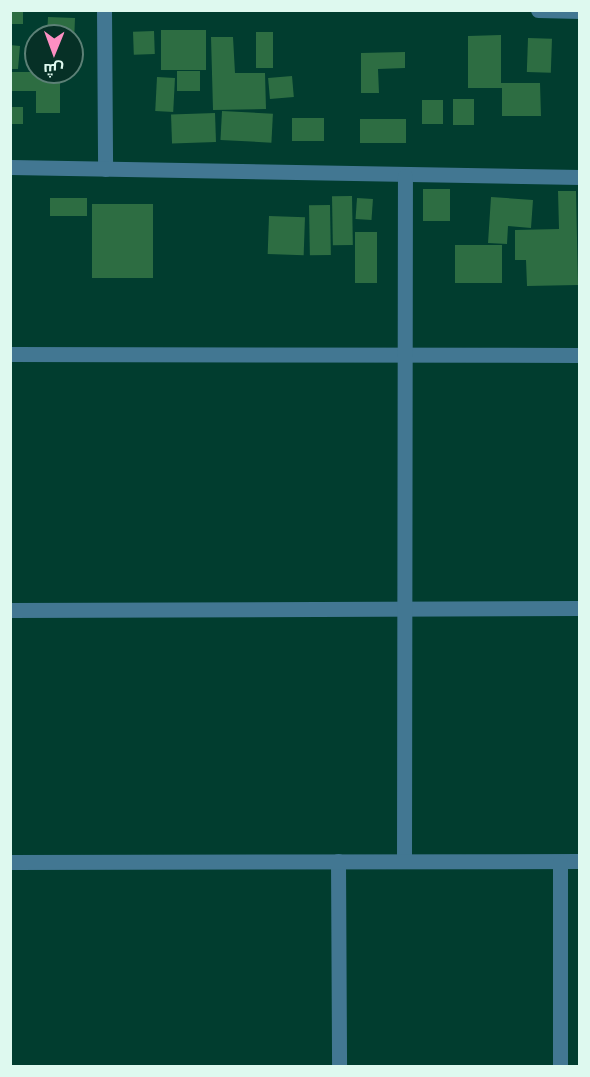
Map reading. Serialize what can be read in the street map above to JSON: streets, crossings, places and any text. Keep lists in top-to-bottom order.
{
  "north": "bottom"
}
